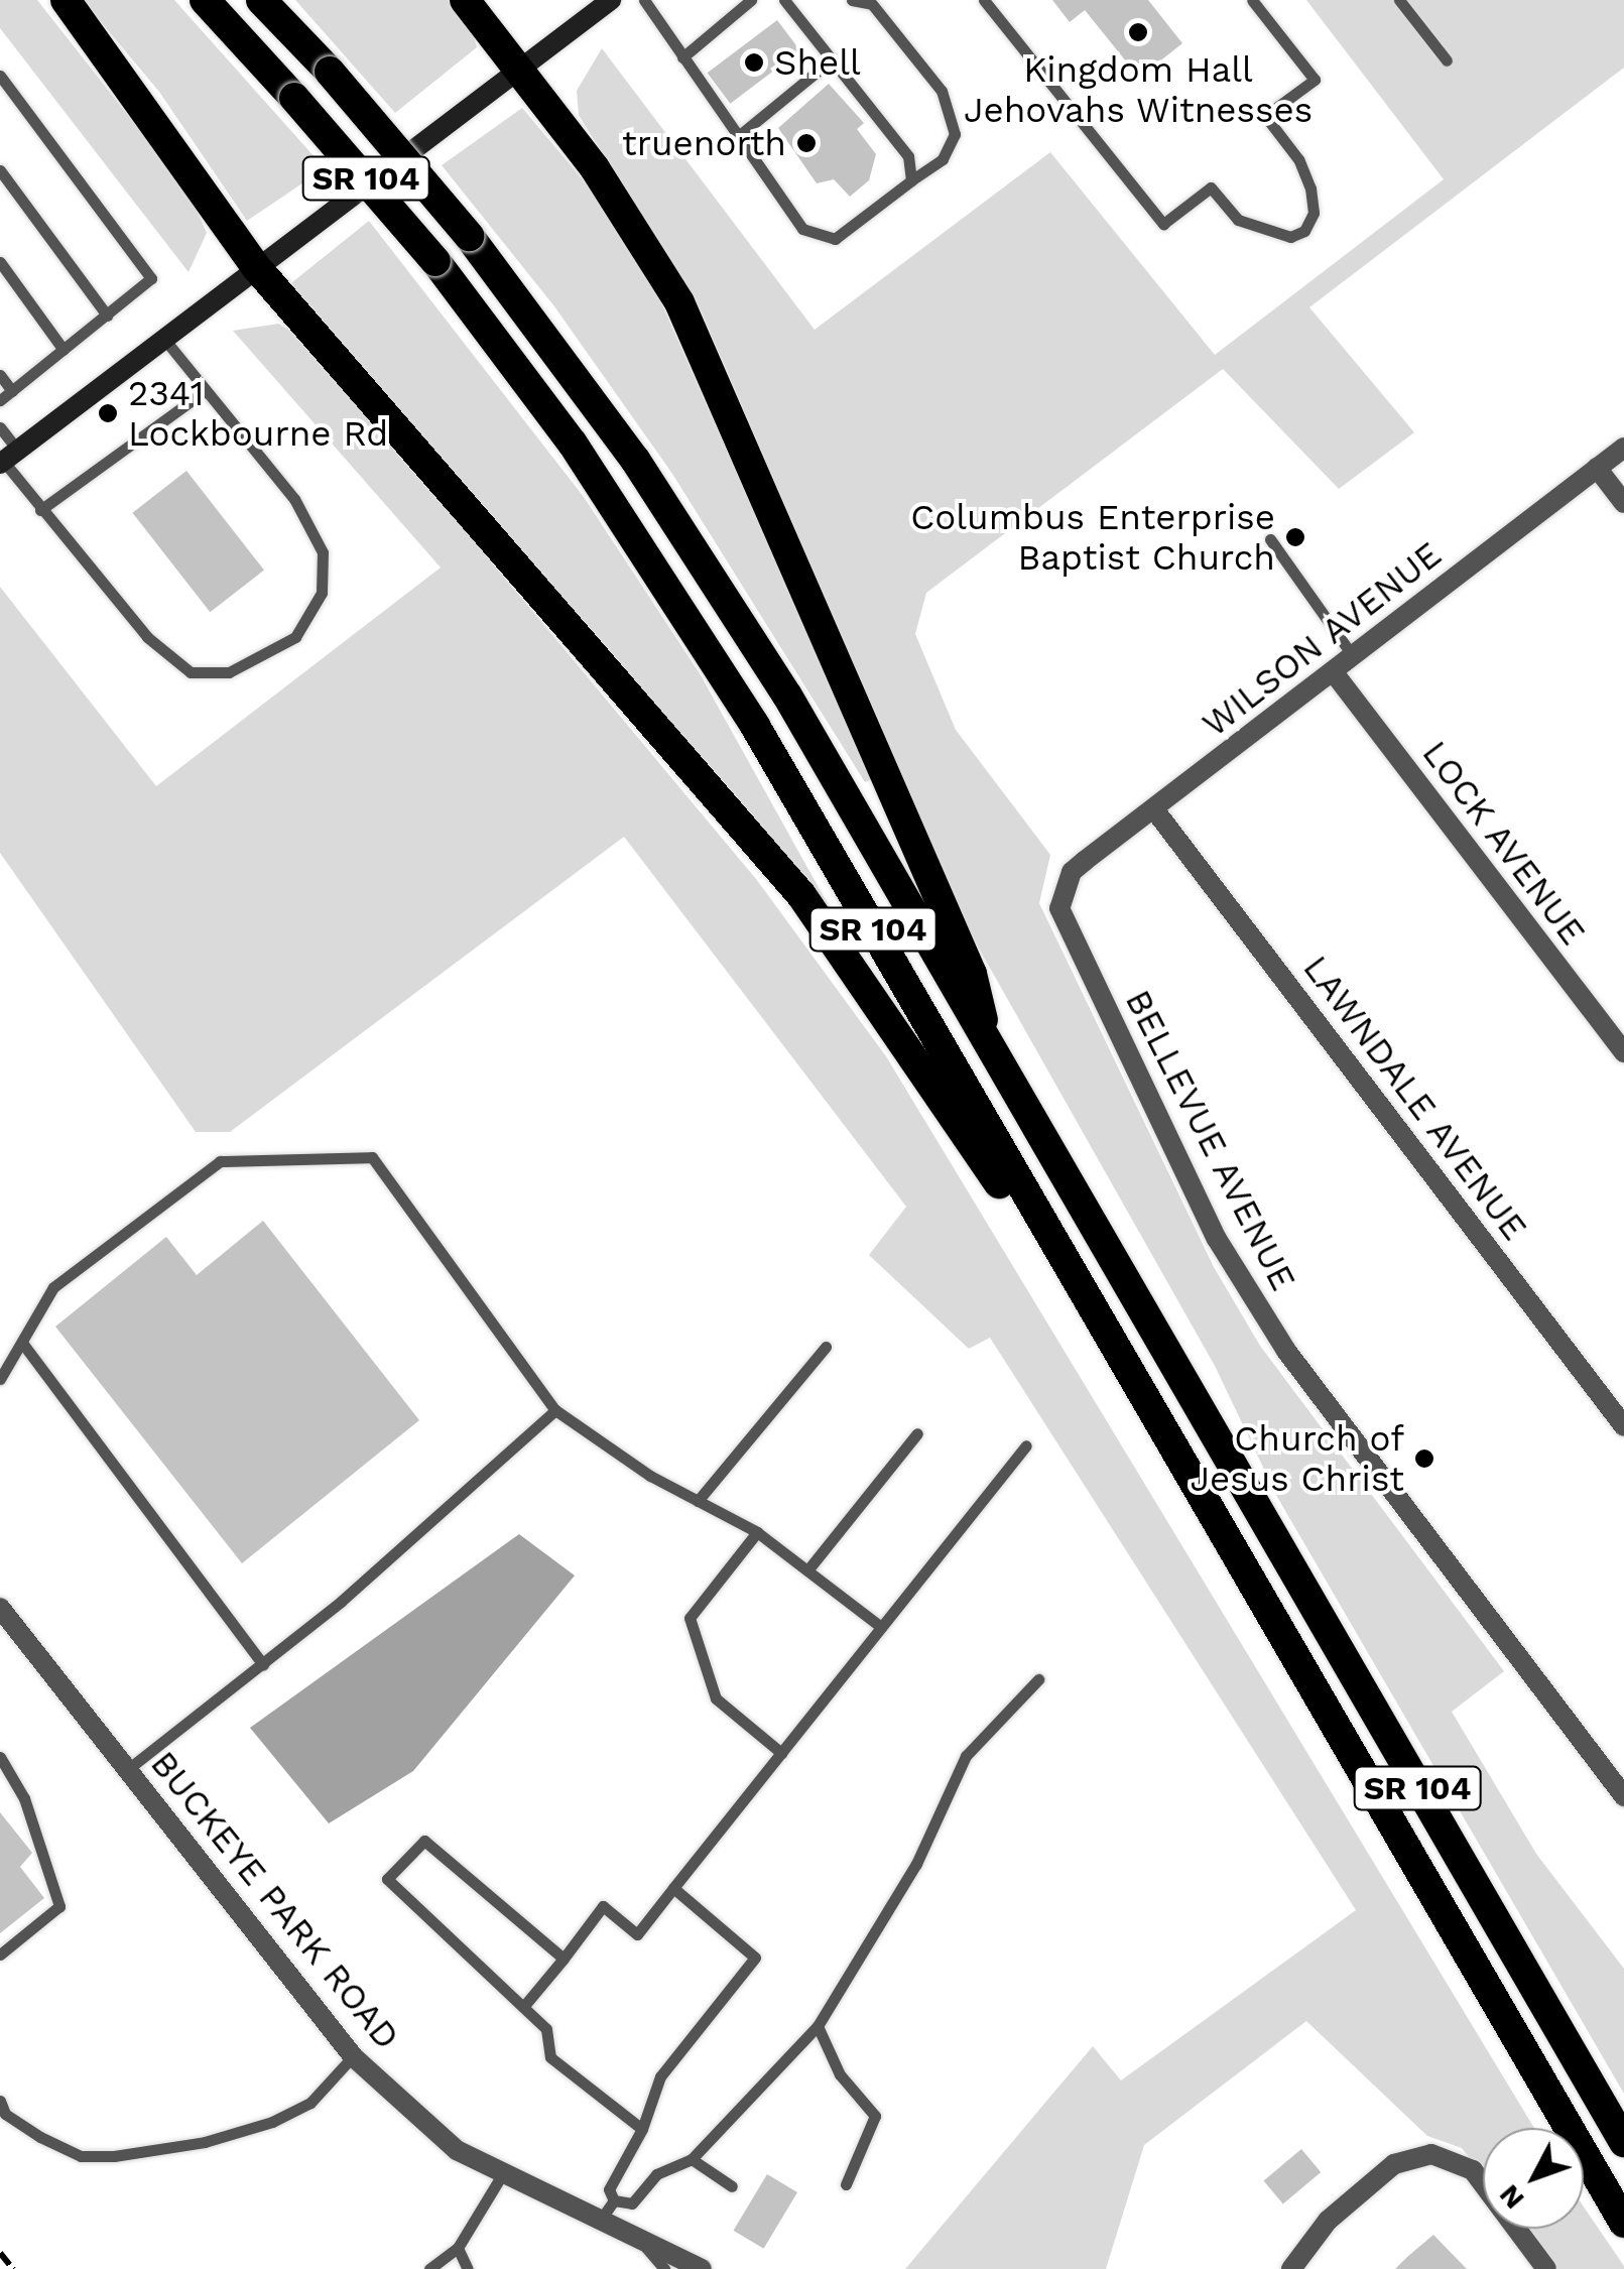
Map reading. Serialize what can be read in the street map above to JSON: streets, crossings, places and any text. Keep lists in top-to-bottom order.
{
  "streets": {
    "highway": ["SR 104"],
    "street": [
      "WILSON AVENUE",
      "LOCK AVENUE",
      "LAWNDALE AVENUE",
      "BELLEVUE AVENUE",
      "BUCKEYE PARK ROAD"
    ]
  },
  "crossings": [
    ["WILSON AVENUE", "LOCK AVENUE"],
    ["WILSON AVENUE", "LAWNDALE AVENUE"],
    ["WILSON AVENUE", "BELLEVUE AVENUE"]
  ],
  "places": [
    "Kingdom Hall Jehovahs Witnesses",
    "Shell",
    "truenorth",
    "2341 Lockbourne Rd",
    "Columbus Enterprise Baptist Church",
    "Church of Jesus Christ"
  ],
  "north": "bottom left"
}
